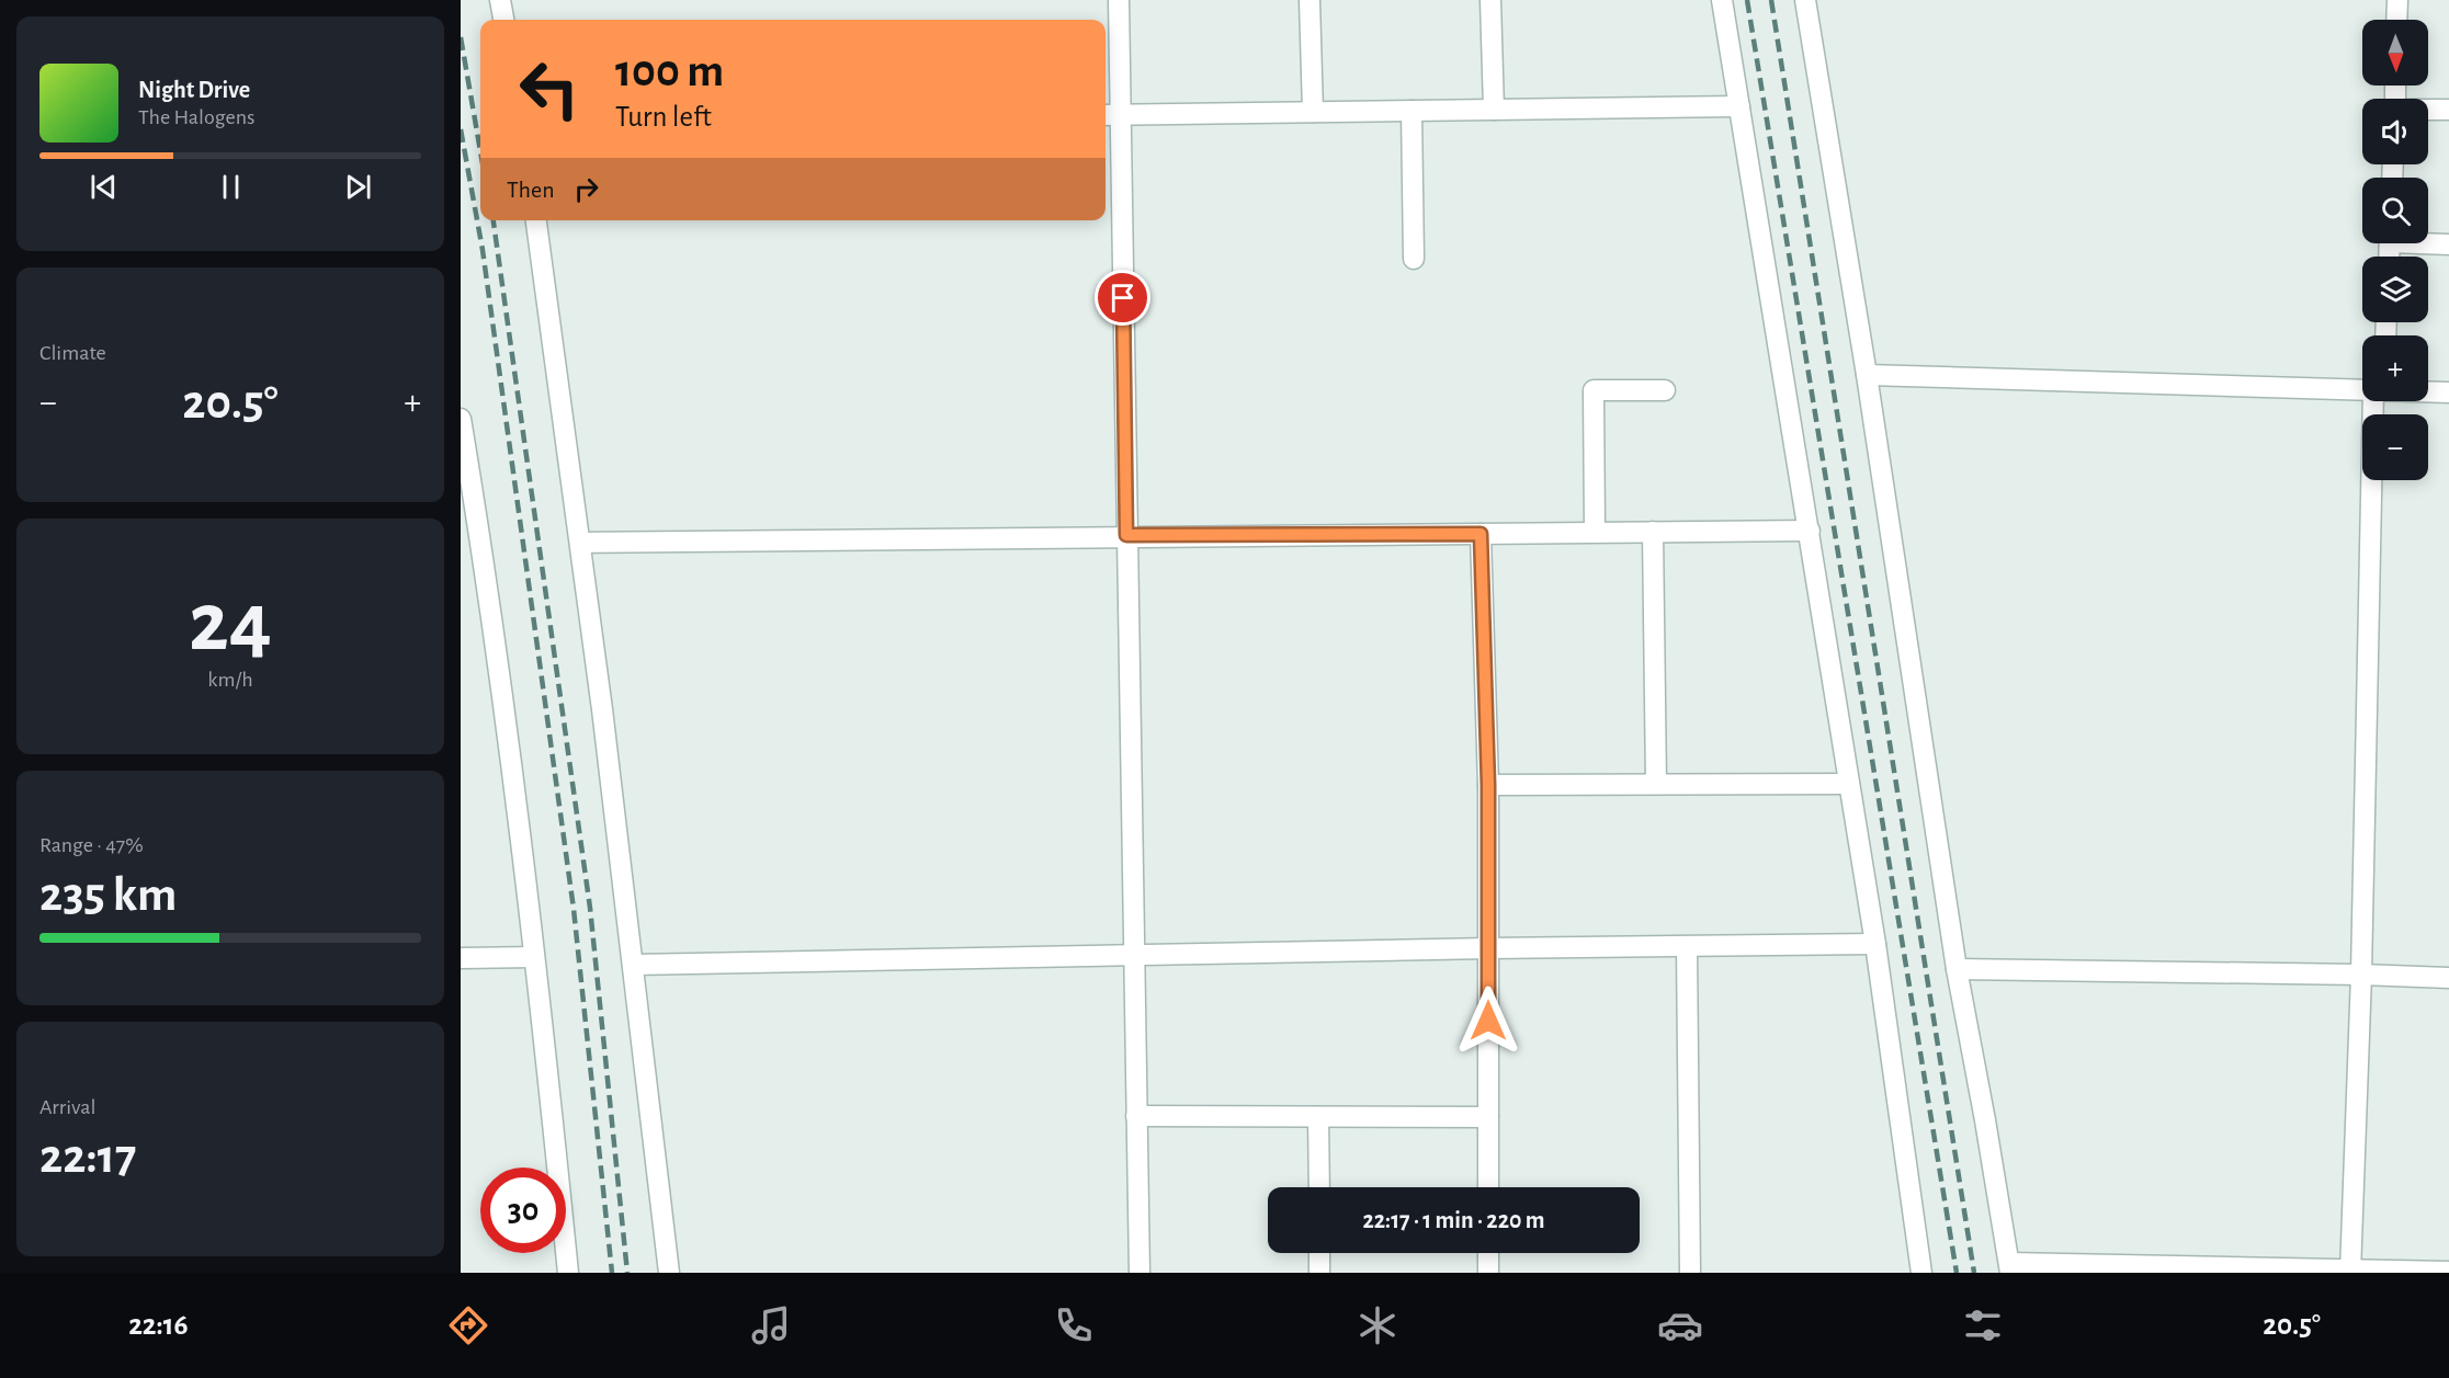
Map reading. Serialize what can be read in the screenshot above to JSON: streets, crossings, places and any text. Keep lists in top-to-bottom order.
{
  "north": "bottom",
  "page": {
    "map_buttons": ["+", "−"],
    "turn": ["100 m", "Turn left"],
    "song": ["Night Drive", "The Halogens"],
    "then": "Then",
    "tile": [
      "Climate",
      ["24", "km/h"],
      ["Range · 47%", "235 km"],
      ["Arrival", "22:17"]
    ],
    "heat": ["−", "20.5°", "+"],
    "limit": "30",
    "trip": "22:17 · 1 min · 220 m",
    "tabs": ["22:16", "20.5°"]
  }
}
